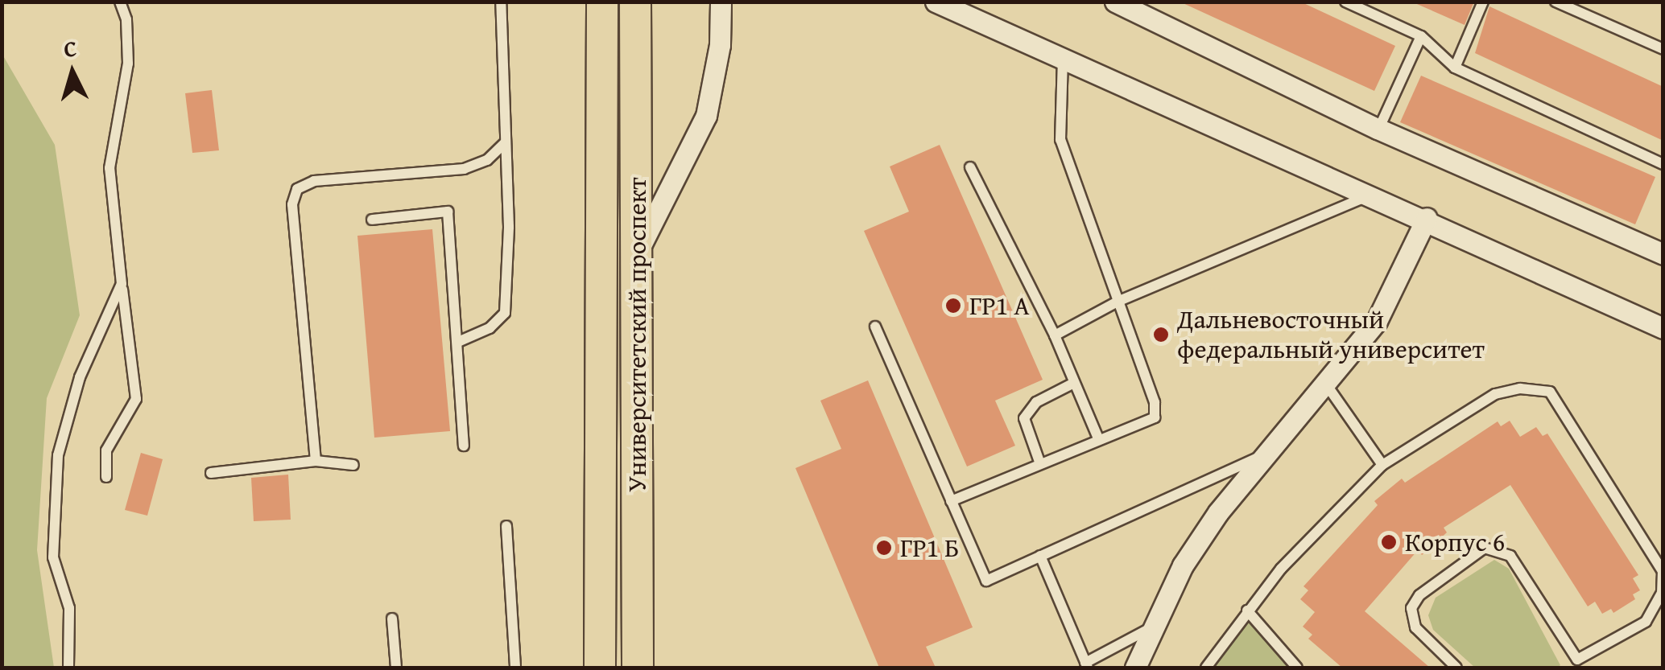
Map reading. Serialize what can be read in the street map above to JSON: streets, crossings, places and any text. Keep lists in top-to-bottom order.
{
  "streets": {
    "main road": ["Университетский проспект"]
  },
  "places": [
    "ГР1 А",
    "Дальневосточный федеральный университет",
    "Корпус 6",
    "ГР1 Б"
  ],
  "north": "top"
}
